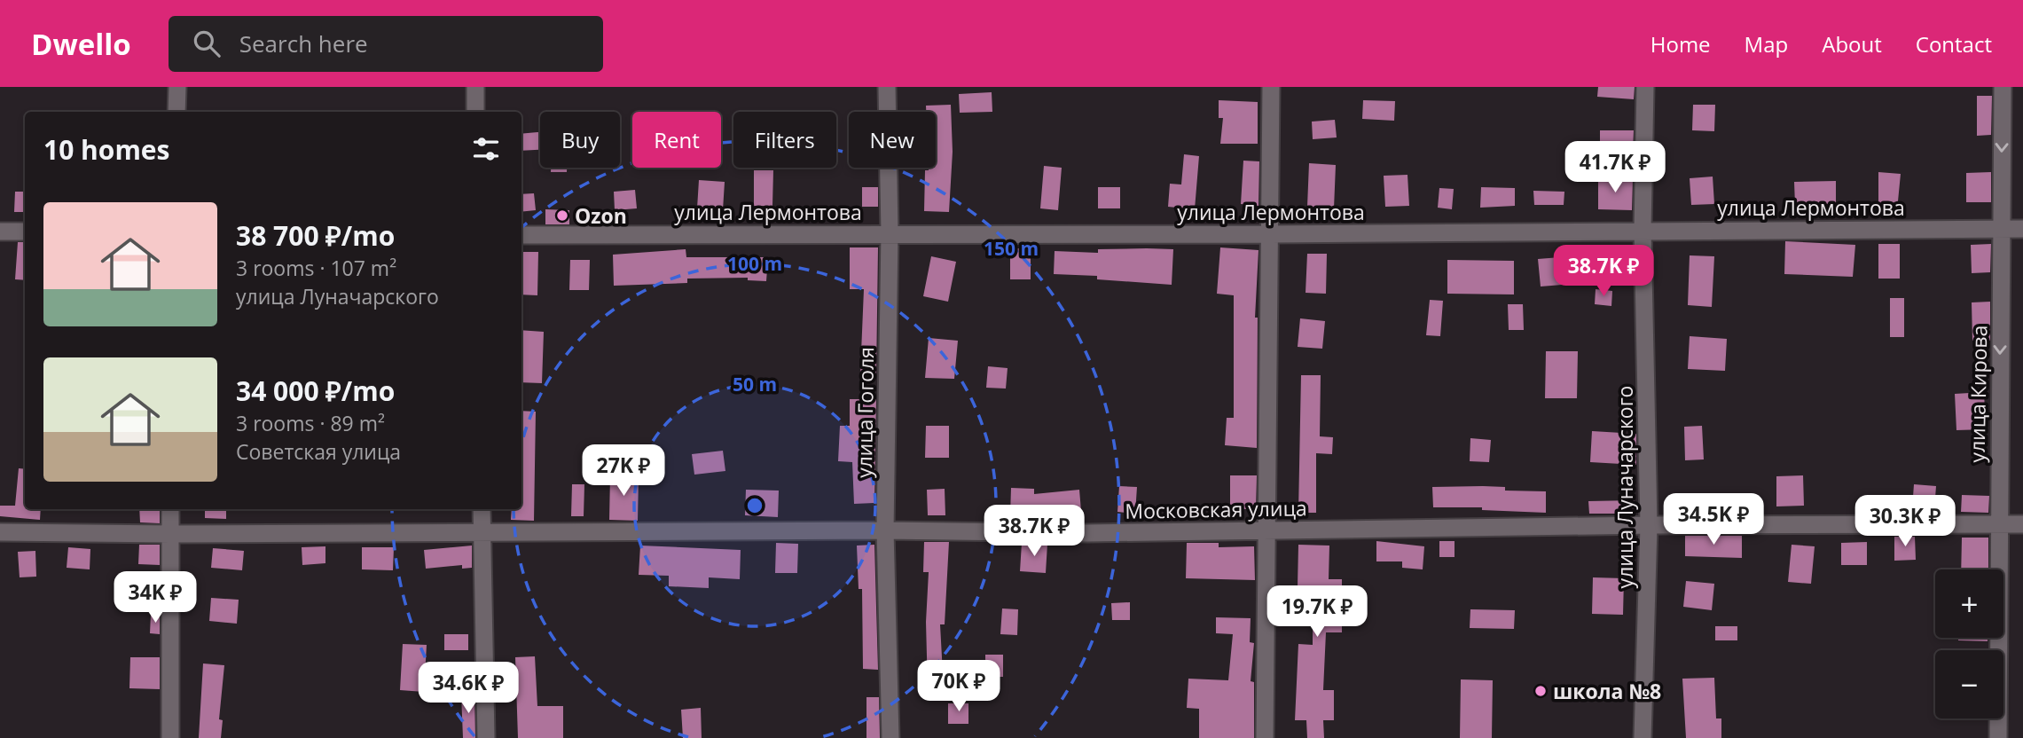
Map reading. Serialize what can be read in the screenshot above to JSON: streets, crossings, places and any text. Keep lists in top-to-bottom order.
{
  "streets": {
    "street": [
      "улица Лермонтова",
      "улица Кирова",
      "улица Гоголя",
      "улица Луначарского",
      "Московская улица"
    ]
  },
  "crossings": [
    ["улица Лермонтова", "улица Кирова"],
    ["улица Лермонтова", "улица Гоголя"],
    ["улица Лермонтова", "улица Луначарского"],
    ["улица Кирова", "Московская улица"],
    ["улица Гоголя", "Московская улица"],
    ["улица Луначарского", "Московская улица"]
  ],
  "one_way": ["улица Кирова"],
  "places": ["Ozon", "школа №8"],
  "page": {
    "header": "Dwello",
    "search": "Search here",
    "nav": [
      "Home",
      "Map",
      "About",
      "Contact"
    ],
    "chip": [
      "Buy",
      "Rent",
      "Filters",
      "New"
    ],
    "heading": "10 homes",
    "price": [
      "41.7K ₽",
      "38.7K ₽",
      "27K ₽",
      "34.5K ₽",
      "30.3K ₽",
      "38.7K ₽",
      "34K ₽",
      "19.7K ₽",
      "70K ₽",
      "34.6K ₽"
    ],
    "list": [
      {
        "name": "38 700 ₽/mo",
        "note": "3 rooms · 107 m² · улица Луначарского"
      },
      {
        "name": "34 000 ₽/mo",
        "note": "3 rooms · 89 m² · Советская улица"
      }
    ],
    "map_buttons": ["+", "−"]
  },
  "rings": ["150 m", "100 m", "50 m"]
}
